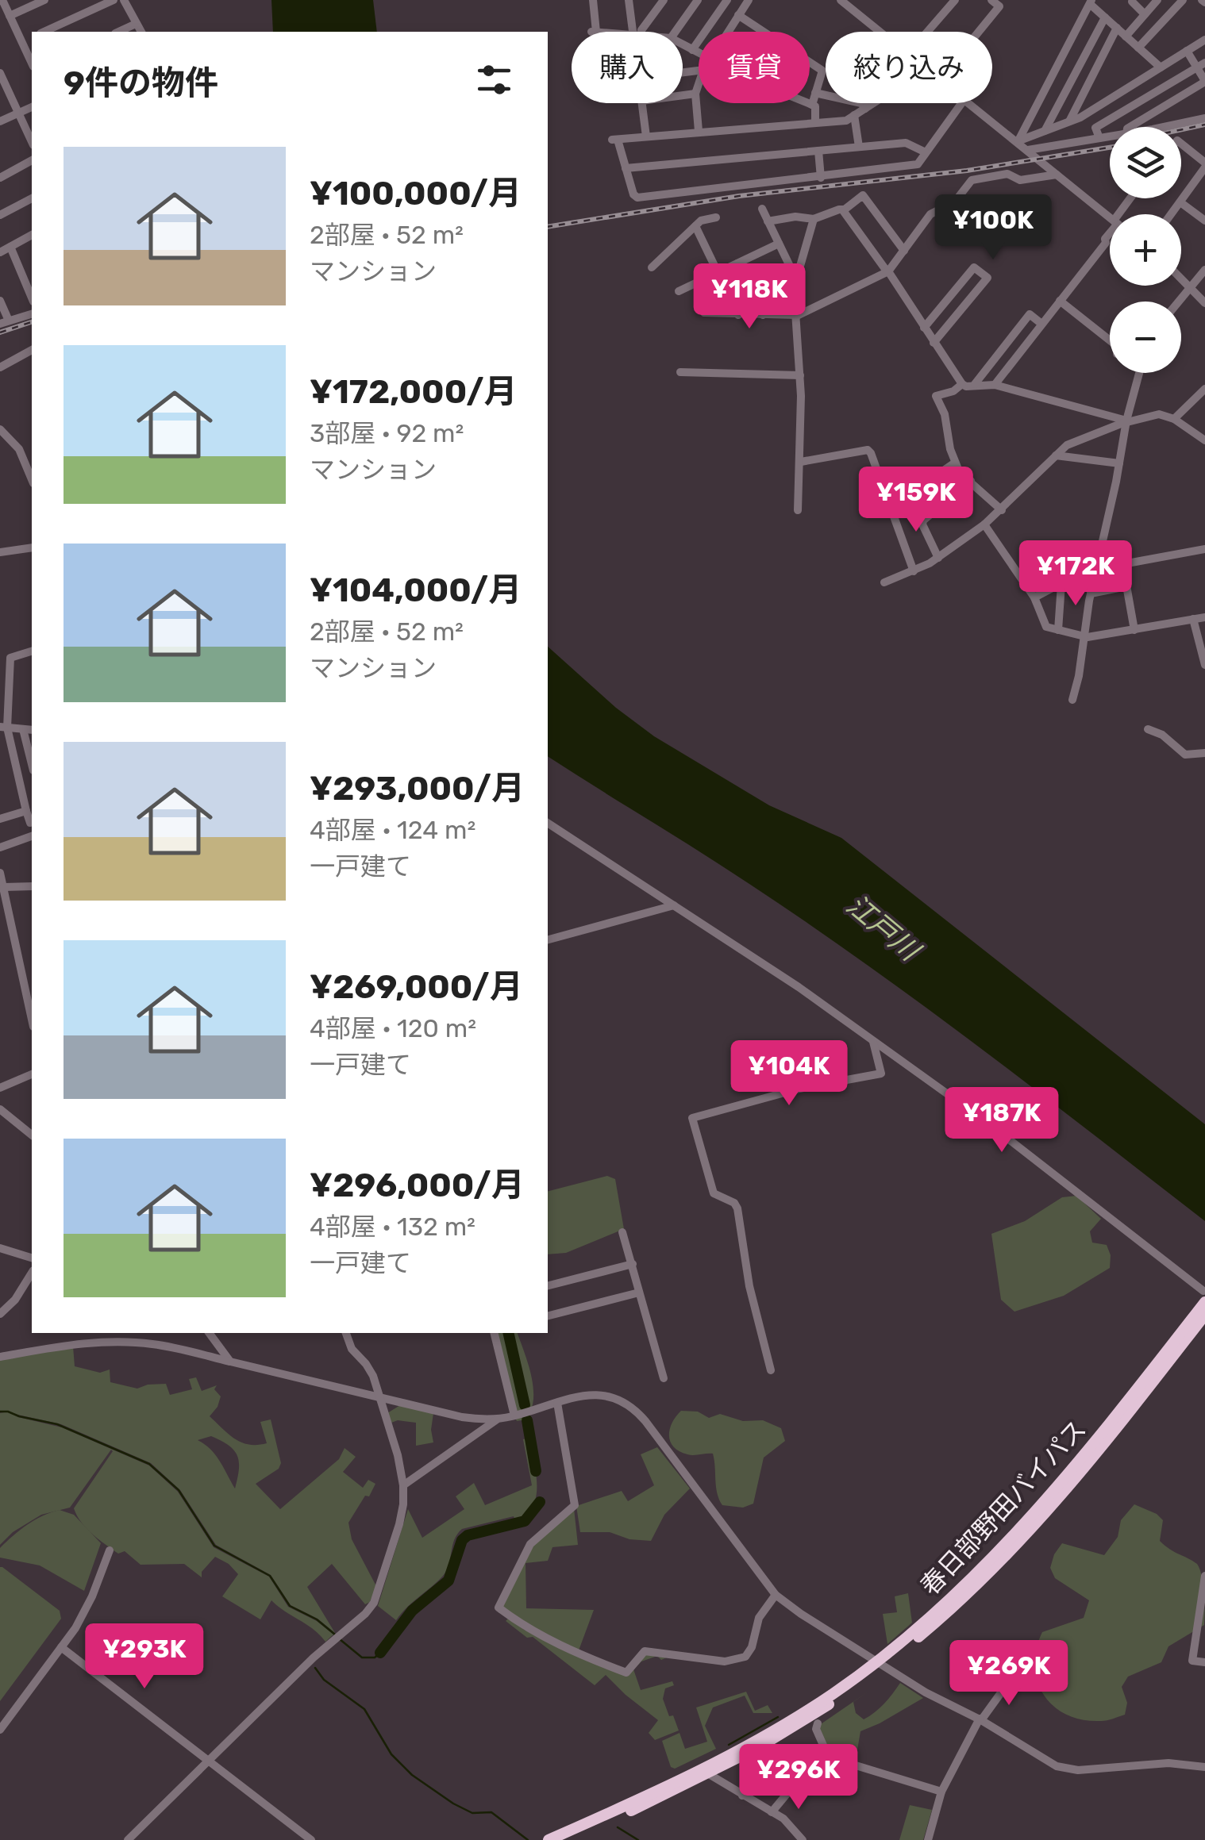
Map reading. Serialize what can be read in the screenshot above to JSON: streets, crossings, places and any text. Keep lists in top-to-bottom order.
{
  "streets": {
    "highway": ["春日部野田バイパス"]
  },
  "water": ["江戸川"],
  "page": {
    "chip": ["購入", "賃貸", "絞り込み"],
    "heading": "9件の物件",
    "map_buttons": ["+", "−"],
    "list": [
      {
        "name": "¥100,000/月",
        "note": "2部屋 · 52 m² · マンション"
      },
      {
        "name": "¥172,000/月",
        "note": "3部屋 · 92 m² · マンション"
      },
      {
        "name": "¥104,000/月",
        "note": "2部屋 · 52 m² · マンション"
      },
      {
        "name": "¥293,000/月",
        "note": "4部屋 · 124 m² · 一戸建て"
      },
      {
        "name": "¥269,000/月",
        "note": "4部屋 · 120 m² · 一戸建て"
      },
      {
        "name": "¥296,000/月",
        "note": "4部屋 · 132 m² · 一戸建て"
      }
    ],
    "price": [
      "¥100K",
      "¥118K",
      "¥159K",
      "¥172K",
      "¥104K",
      "¥187K",
      "¥293K",
      "¥269K",
      "¥296K"
    ]
  }
}
